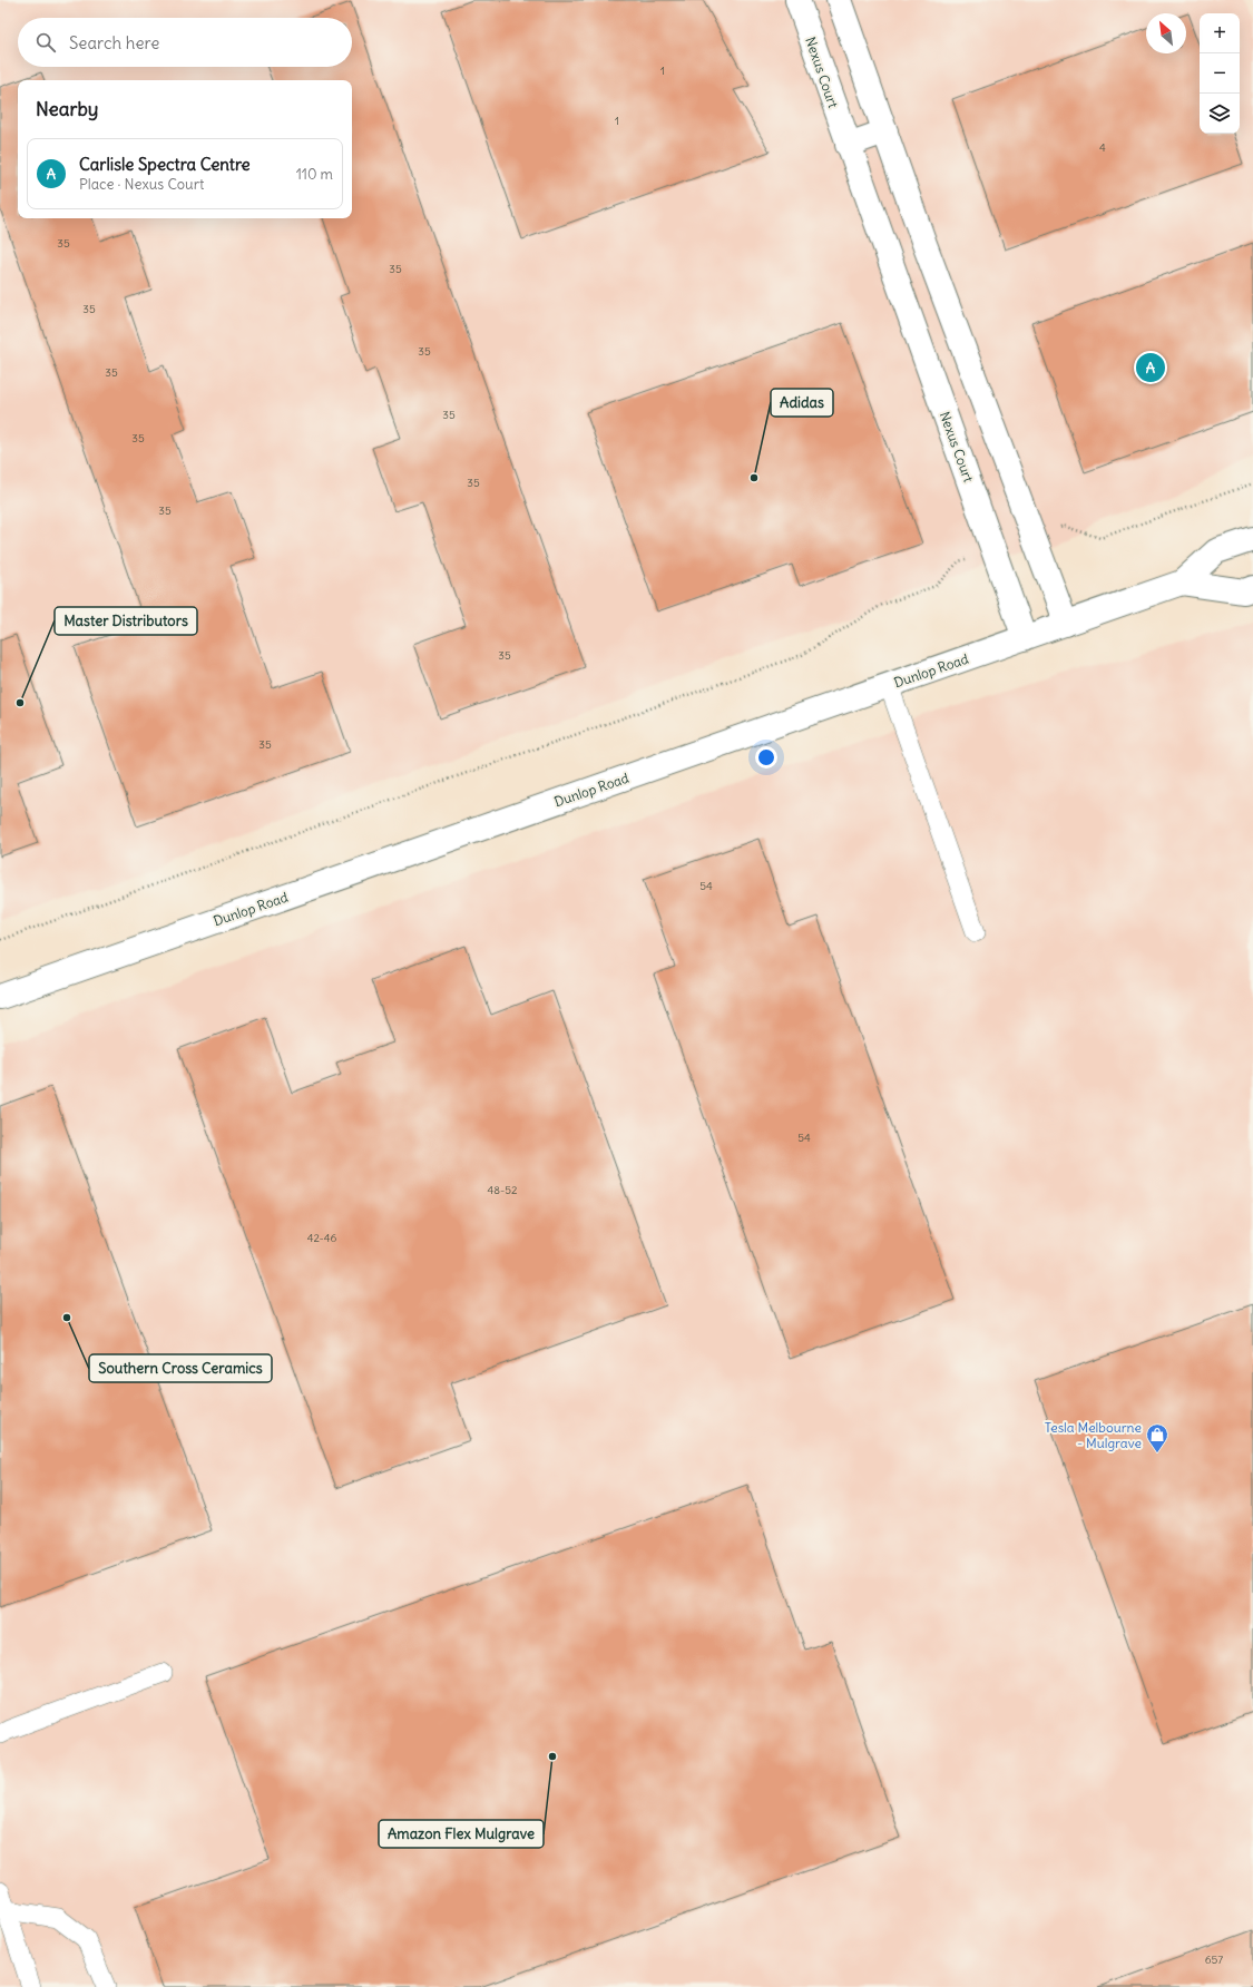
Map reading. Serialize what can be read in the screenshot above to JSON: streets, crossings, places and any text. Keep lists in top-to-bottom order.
{
  "streets": {
    "street": ["Nexus Court", "Dunlop Road"]
  },
  "crossings": [
    ["Nexus Court", "Dunlop Road"]
  ],
  "places": {
    "other": [
      "Adidas",
      "Master Distributors",
      "Southern Cross Ceramics",
      "Amazon Flex Mulgrave"
    ],
    "shop": ["Tesla Melbourne - Mulgrave"]
  },
  "house_numbers": [
    "1",
    "1",
    "4",
    "35",
    "35",
    "35",
    "35",
    "35",
    "35",
    "35",
    "35",
    "35",
    "35",
    "35",
    "54",
    "54",
    "48-52",
    "42-46",
    "657"
  ],
  "north": "top left",
  "page": {
    "map_buttons": ["+", "−"],
    "search": "Search here",
    "heading": "Nearby",
    "list": [
      {
        "mark": "A",
        "name": "Carlisle Spectra Centre",
        "note": "Place · Nexus Court",
        "value": "110 m"
      }
    ],
    "pins": "A"
  }
}
